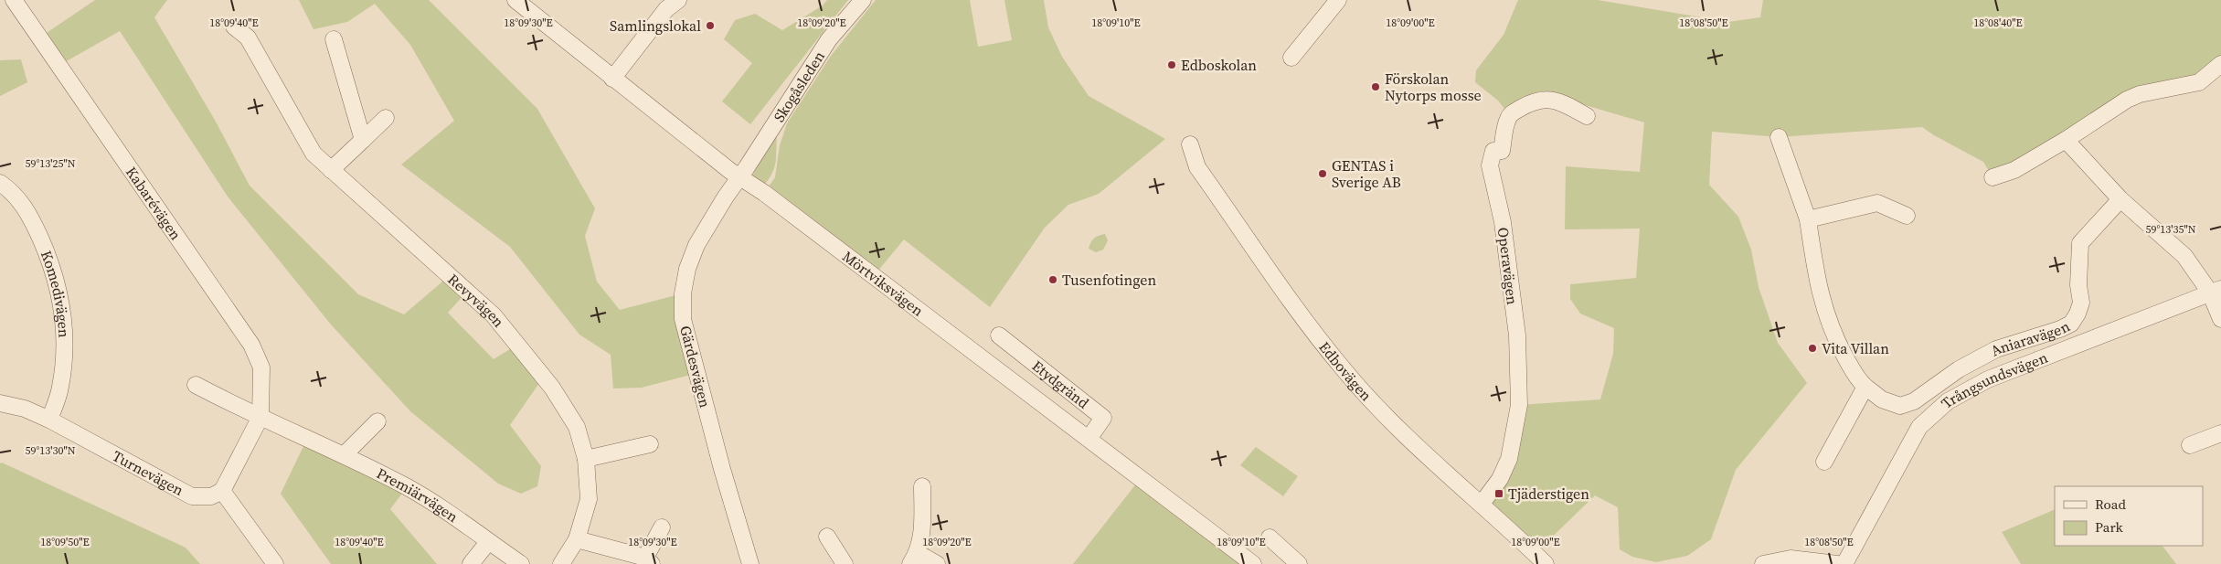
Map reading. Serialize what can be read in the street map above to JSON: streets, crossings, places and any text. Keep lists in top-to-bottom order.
{
  "streets": {
    "street": [
      "Skogåsleden",
      "Kabarévägen",
      "Operavägen",
      "Mörtviksvägen",
      "Komedivägen",
      "Revyvägen",
      "Aniaravägen",
      "Gärdesvägen",
      "Edbovägen",
      "Trångsundsvägen",
      "Etydgränd",
      "Turnevägen",
      "Premiärvägen"
    ]
  },
  "crossings": [
    ["Skogåsleden", "Mörtviksvägen"],
    ["Skogåsleden", "Gärdesvägen"],
    ["Kabarévägen", "Premiärvägen"],
    ["Operavägen", "Edbovägen"],
    ["Mörtviksvägen", "Gärdesvägen"],
    ["Mörtviksvägen", "Etydgränd"],
    ["Komedivägen", "Turnevägen"]
  ],
  "places": {
    "other": [
      "Samlingslokal",
      "Edboskolan",
      "Förskolan Nytorps mosse",
      "GENTAS i Sverige AB",
      "Tusenfotingen",
      "Vita Villan"
    ],
    "transit": ["Tjäderstigen"]
  },
  "legend": ["Road", "Park"],
  "coordinates": [
    "18°09'40\"E",
    "18°09'30\"E",
    "18°09'20\"E",
    "18°09'10\"E",
    "18°09'00\"E",
    "18°08'50\"E",
    "18°08'40\"E",
    "59°13'25\"N",
    "59°13'35\"N",
    "59°13'30\"N",
    "18°09'50\"E"
  ]
}
